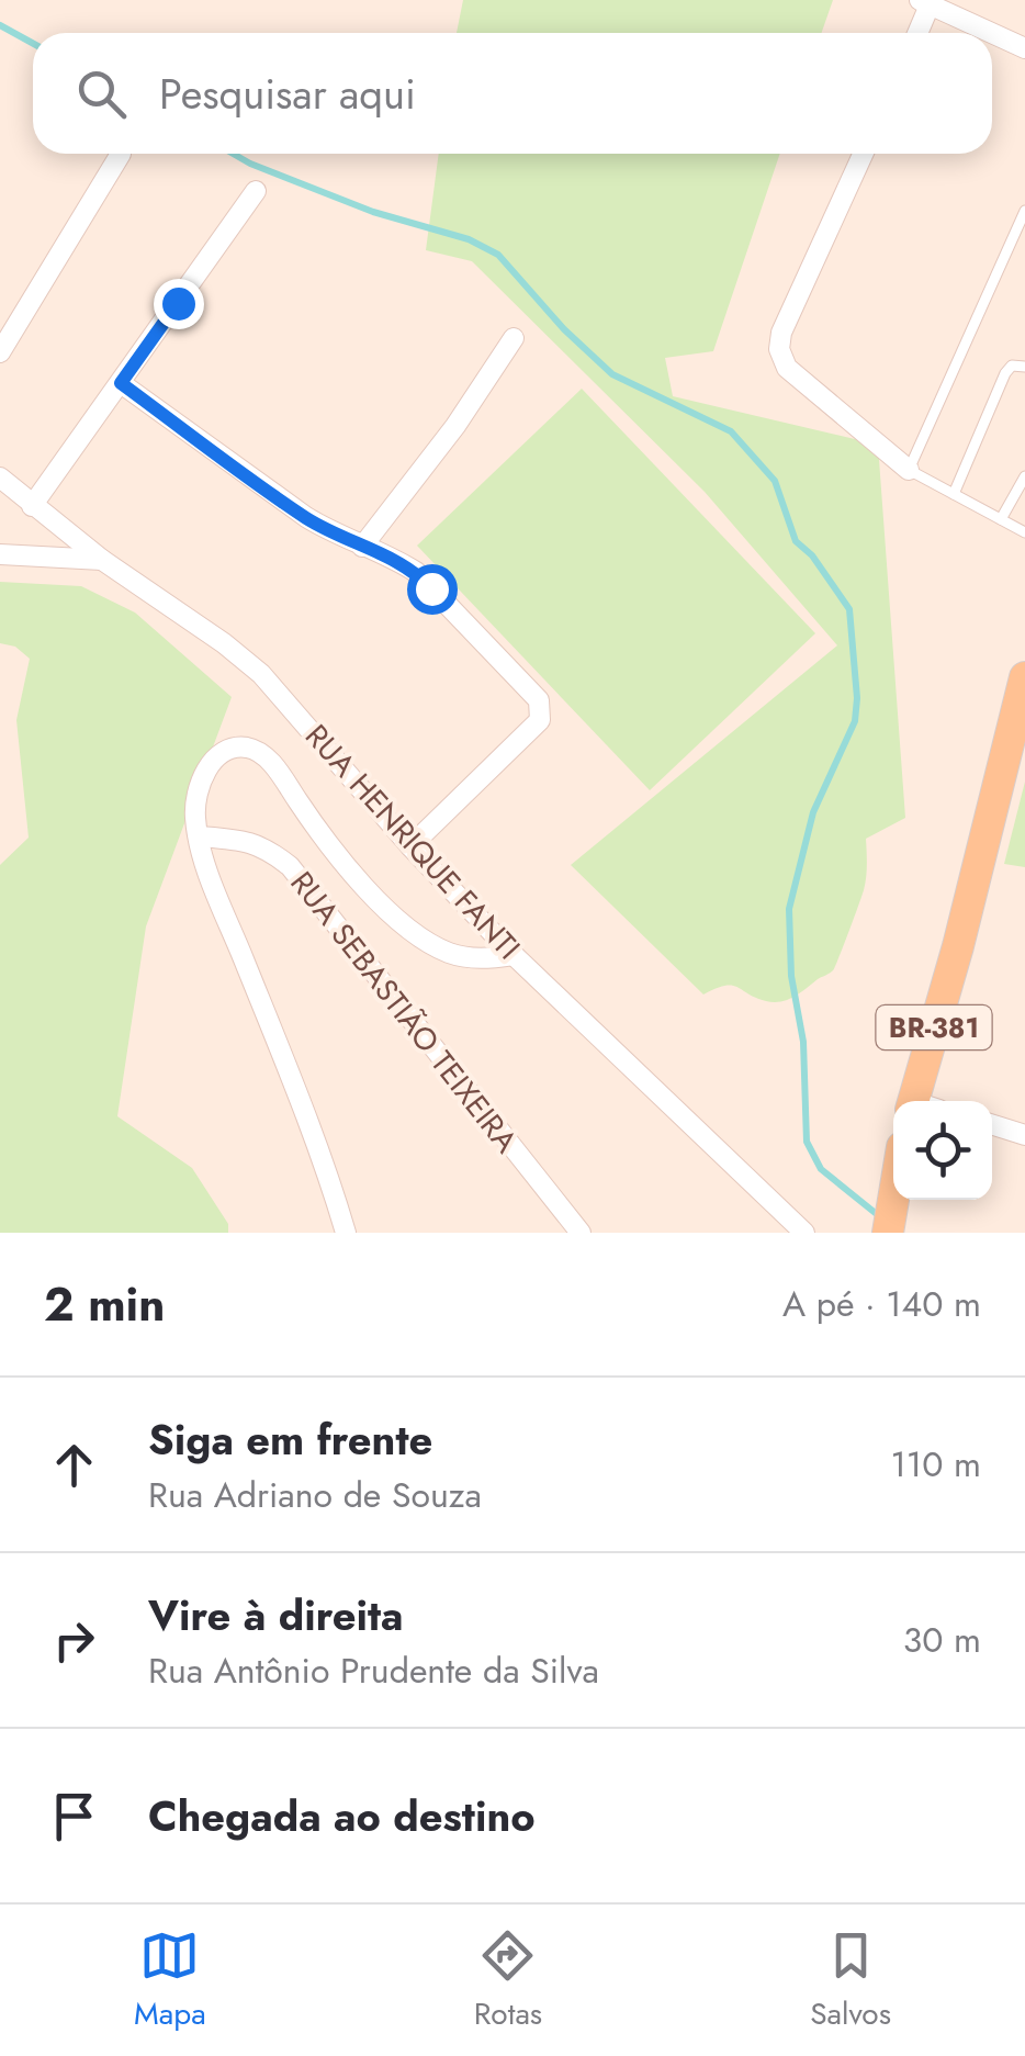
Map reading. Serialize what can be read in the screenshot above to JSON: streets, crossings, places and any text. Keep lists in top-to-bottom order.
{
  "streets": {
    "main road": ["BR-381"],
    "street": ["RUA HENRIQUE FANTI", "RUA SEBASTIÃO TEIXEIRA"]
  },
  "page": {
    "search": "Pesquisar aqui",
    "heading": ["2 min", "A pé · 140 m"],
    "list": [
      ["Siga em frente", "Rua Adriano de Souza", "110 m"],
      ["Vire à direita", "Rua Antônio Prudente da Silva", "30 m"],
      "Chegada ao destino"
    ],
    "nav": ["Mapa", "Rotas", "Salvos"]
  }
}
